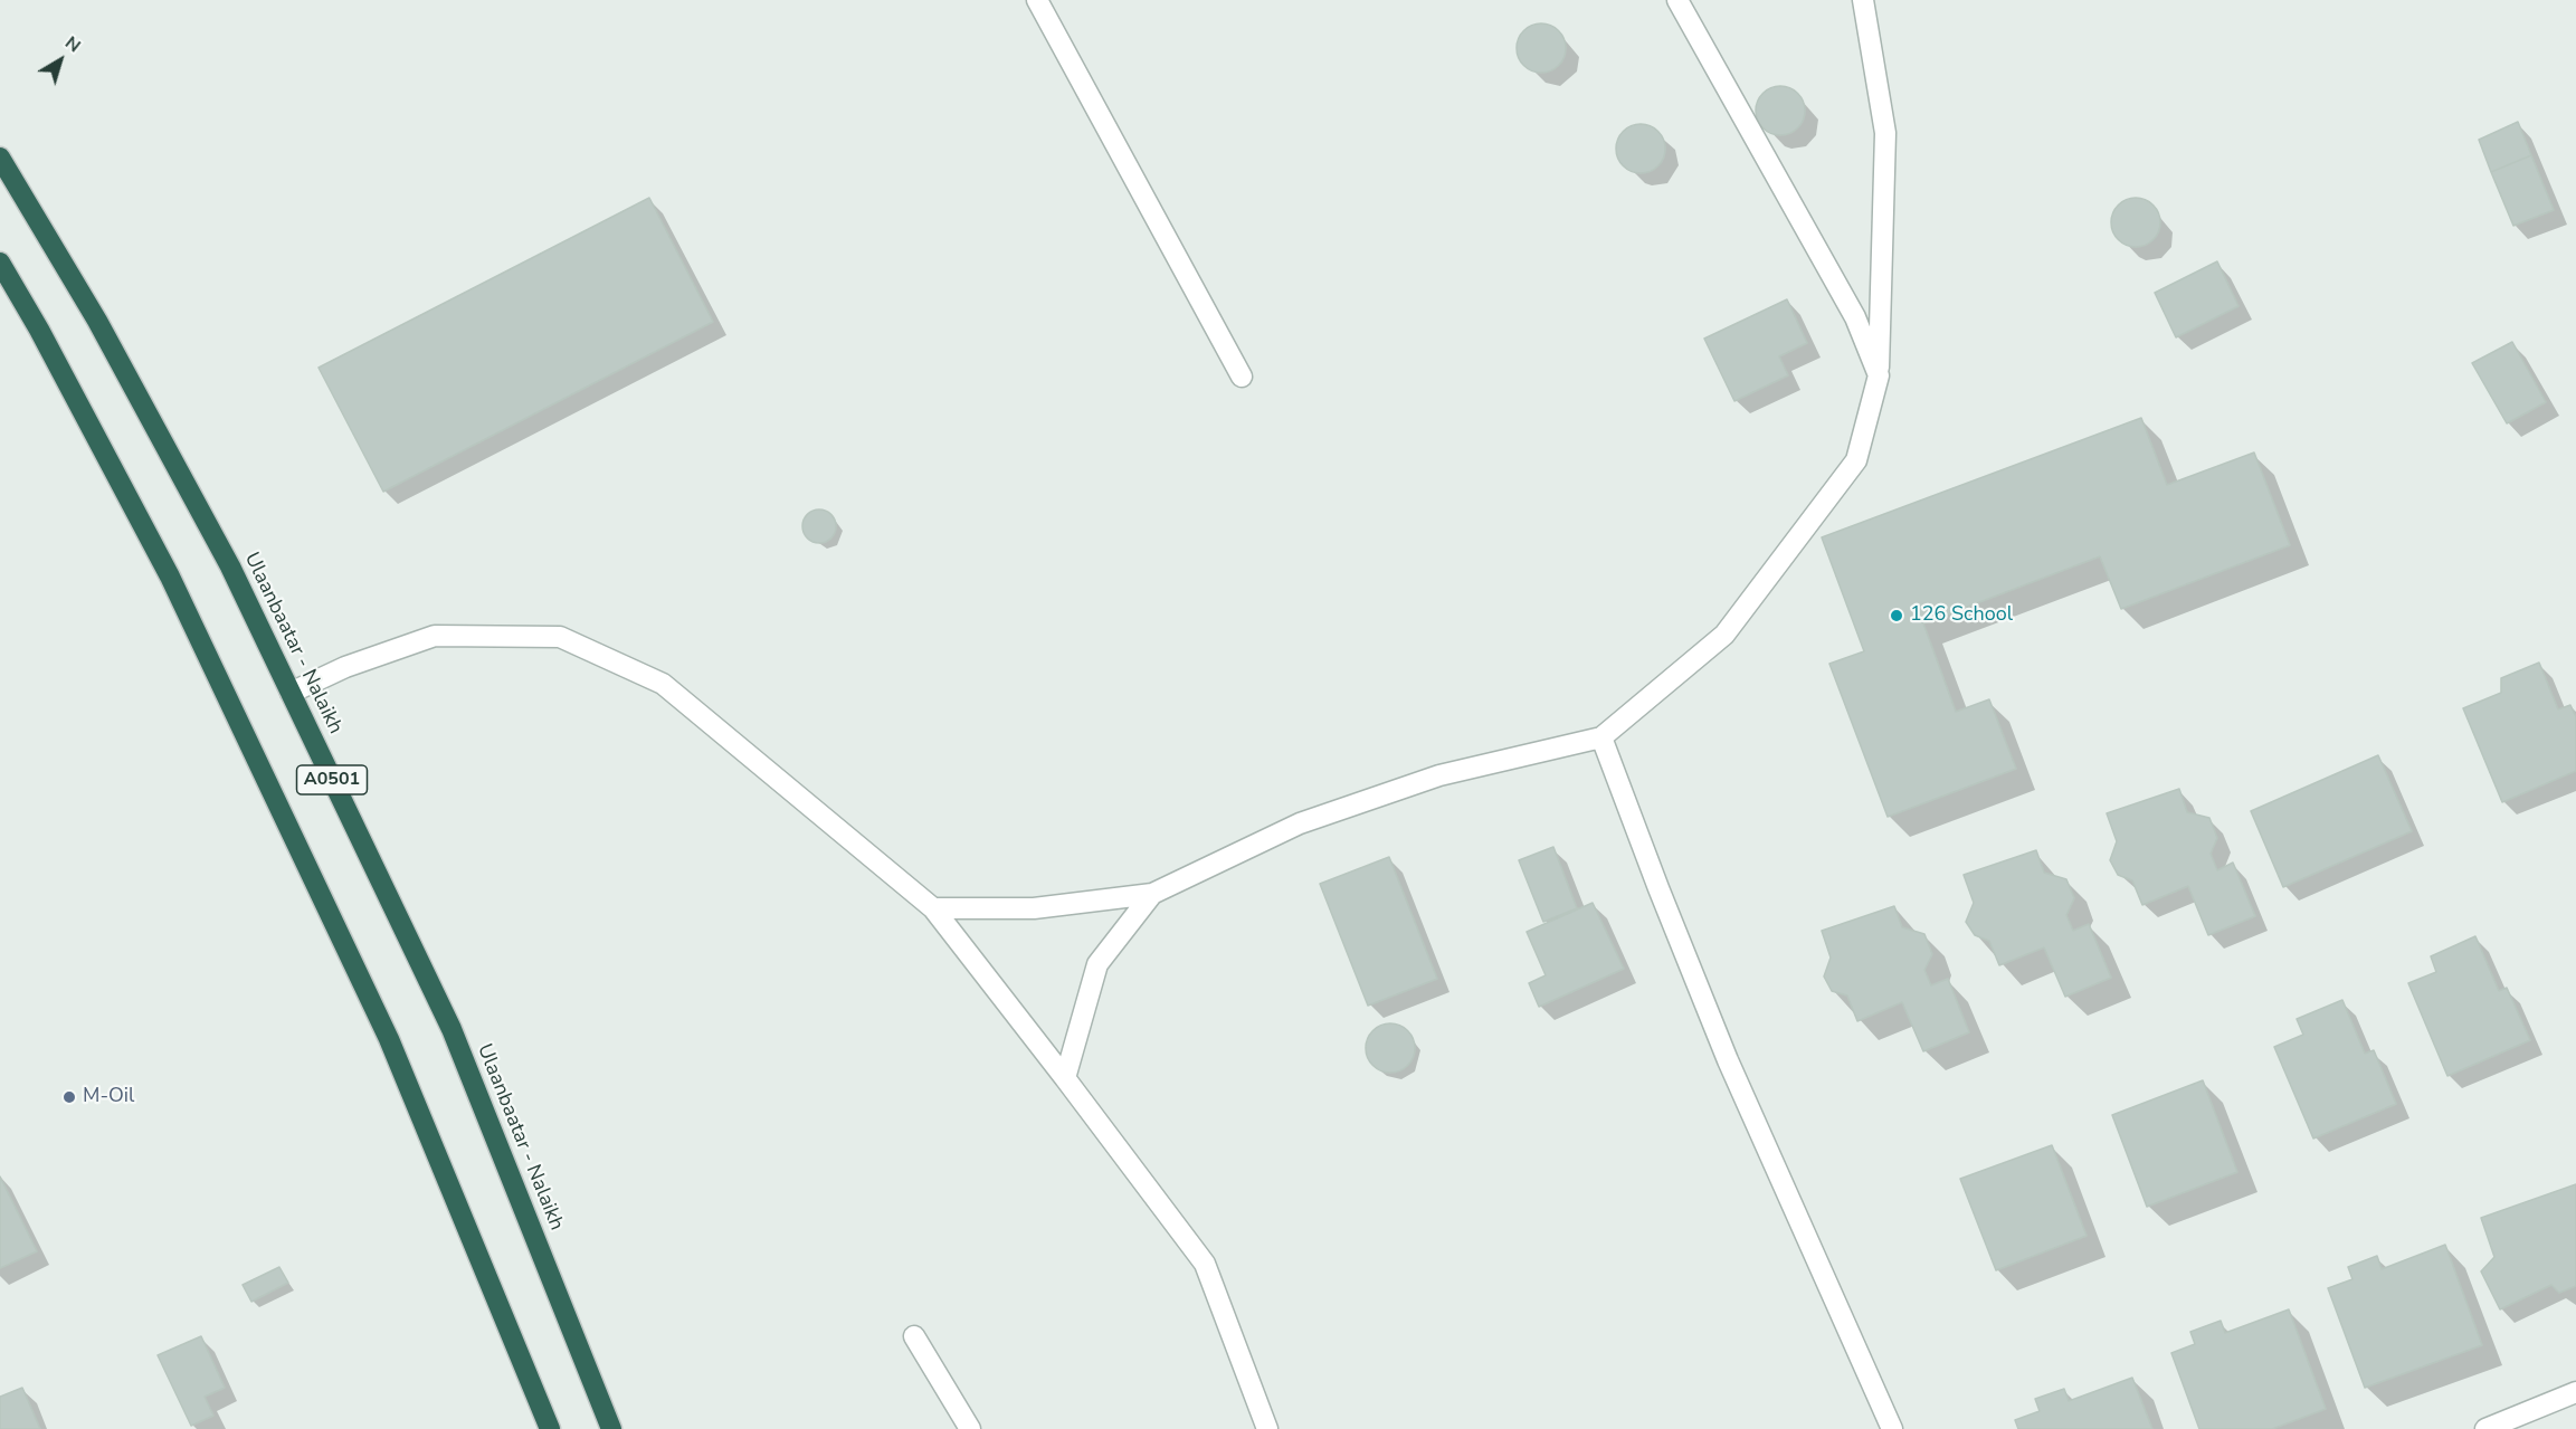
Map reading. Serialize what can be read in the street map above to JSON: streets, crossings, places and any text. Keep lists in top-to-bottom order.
{
  "streets": {
    "highway": ["Ulaanbaatar - Nalaikh", "A0501"]
  },
  "places": ["126 School", "M-Oil"],
  "north": "top right"
}
